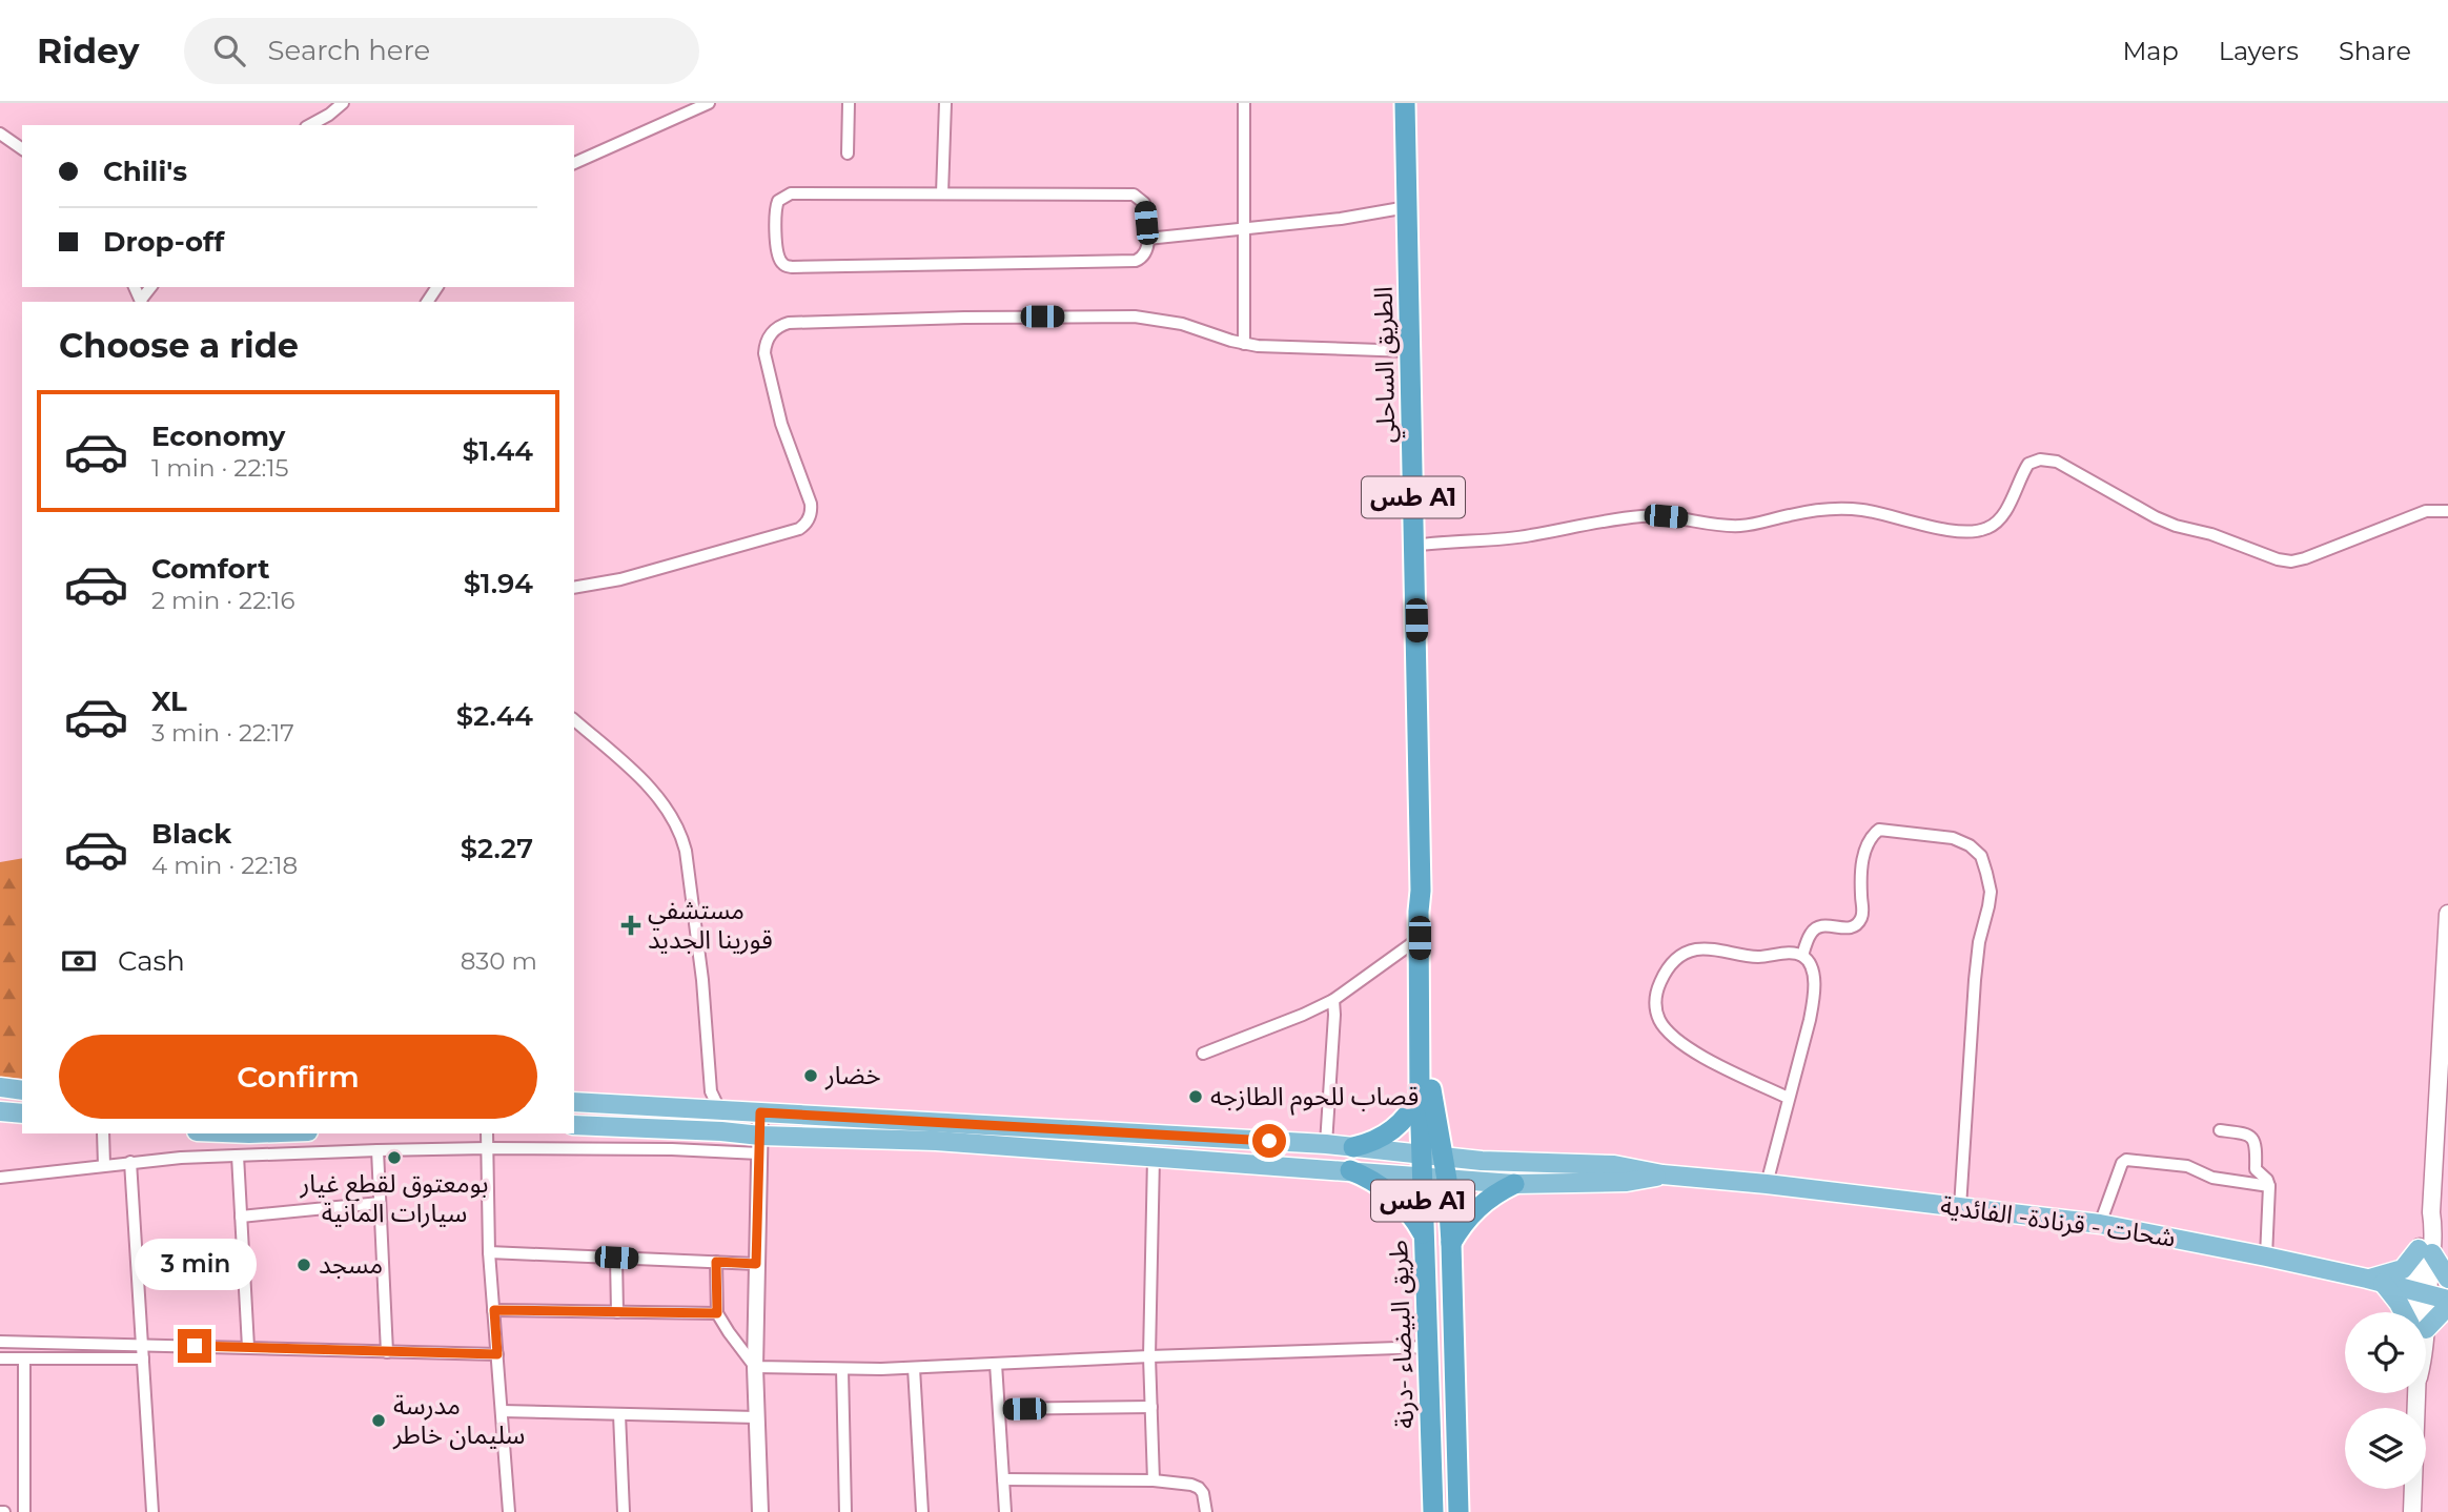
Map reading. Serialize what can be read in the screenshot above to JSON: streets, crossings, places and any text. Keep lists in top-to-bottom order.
{
  "streets": {
    "highway": ["الطريق الساحلي", "طس A1", "طريق البيضاء -درنة"],
    "main road": ["شحات - قرنادة- الفائدية"]
  },
  "crossings": [
    ["الطريق الساحلي", "طريق البيضاء -درنة"]
  ],
  "places": {
    "health": ["مستشفي قورينا الجديد"],
    "other": [
      "خضار",
      "قصاب للحوم الطازجه",
      "بومعتوق لقطع غيار سيارات المانية",
      "مسجد",
      "مدرسة سليمان خاطر"
    ]
  },
  "page": {
    "header": "Ridey",
    "search": "Search here",
    "nav": ["Map", "Layers", "Share"],
    "banner": ["Chili's", "Drop-off"],
    "heading": "Choose a ride",
    "list": [
      {
        "name": "Economy",
        "note": "1 min · 22:15",
        "value": "$1.44"
      },
      {
        "name": "Comfort",
        "note": "2 min · 22:16",
        "value": "$1.94"
      },
      {
        "name": "XL",
        "note": "3 min · 22:17",
        "value": "$2.44"
      },
      {
        "name": "Black",
        "note": "4 min · 22:18",
        "value": "$2.27"
      }
    ],
    "pay": ["Cash", "830 m"],
    "buttons": "Confirm",
    "bubble": "3 min"
  }
}
